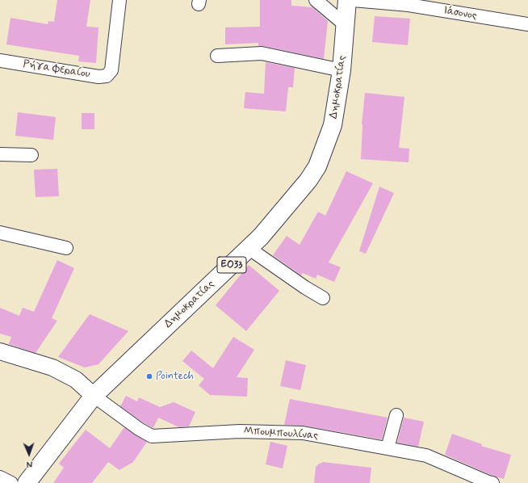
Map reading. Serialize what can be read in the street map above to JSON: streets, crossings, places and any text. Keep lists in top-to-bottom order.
{
  "streets": {
    "main road": ["Δημοκρατίας", "ΕΟ33"],
    "street": ["Ιάσονος", "Ρήγα Φεραίου", "Μπουμπουλίνας"]
  },
  "crossings": [
    ["Δημοκρατίας", "Μπουμπουλίνας"]
  ],
  "places": ["Pointech"],
  "north": "bottom"
}
